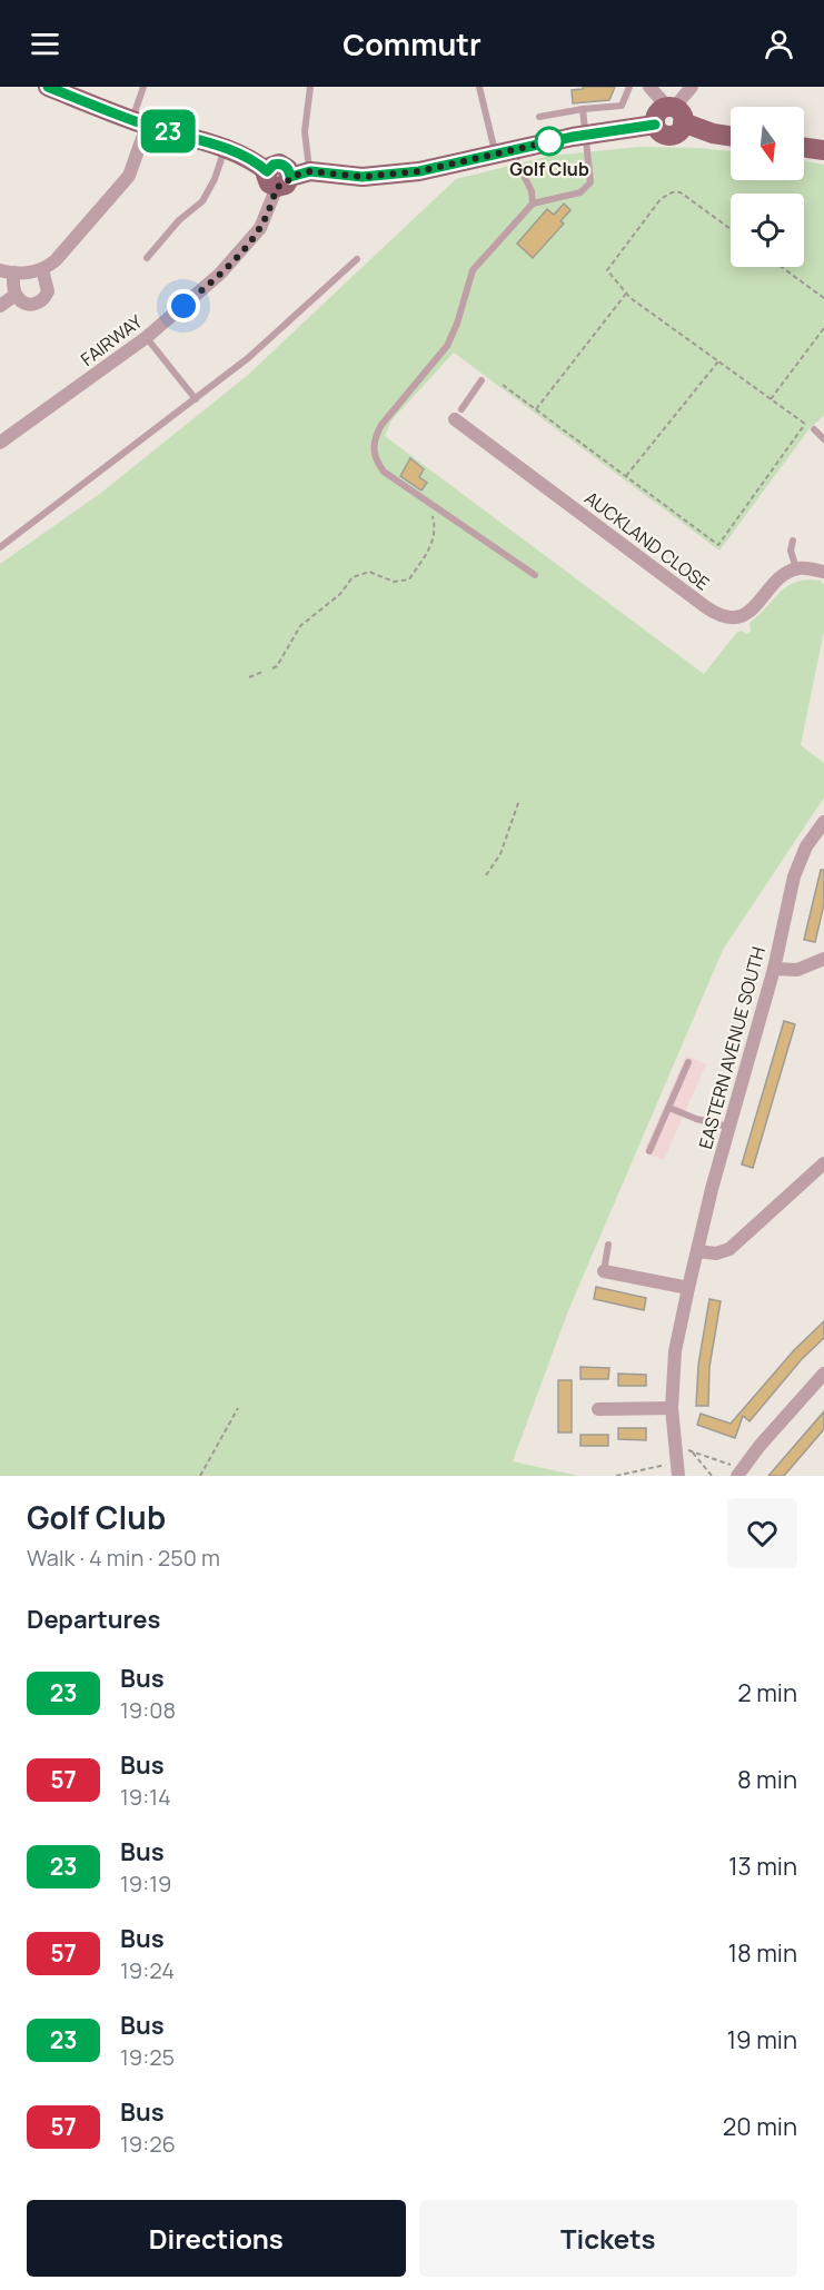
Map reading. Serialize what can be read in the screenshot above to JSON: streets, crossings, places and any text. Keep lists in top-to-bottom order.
{
  "streets": {
    "street": ["FAIRWAY", "AUCKLAND CLOSE", "EASTERN AVENUE SOUTH"]
  },
  "places": ["Golf Club"],
  "lines": ["bus line 23"],
  "north": "bottom",
  "page": {
    "header": "Commutr",
    "on_map": "23",
    "heading": [
      ["Golf Club", "Walk · 4 min · 250 m"],
      "Departures"
    ],
    "list": [
      {
        "mark": "23",
        "name": "Bus",
        "note": "19:08",
        "value": "2 min"
      },
      {
        "mark": "57",
        "name": "Bus",
        "note": "19:14",
        "value": "8 min"
      },
      {
        "mark": "23",
        "name": "Bus",
        "note": "19:19",
        "value": "13 min"
      },
      {
        "mark": "57",
        "name": "Bus",
        "note": "19:24",
        "value": "18 min"
      },
      {
        "mark": "23",
        "name": "Bus",
        "note": "19:25",
        "value": "19 min"
      },
      {
        "mark": "57",
        "name": "Bus",
        "note": "19:26",
        "value": "20 min"
      }
    ],
    "buttons": ["Directions", "Tickets"]
  }
}
